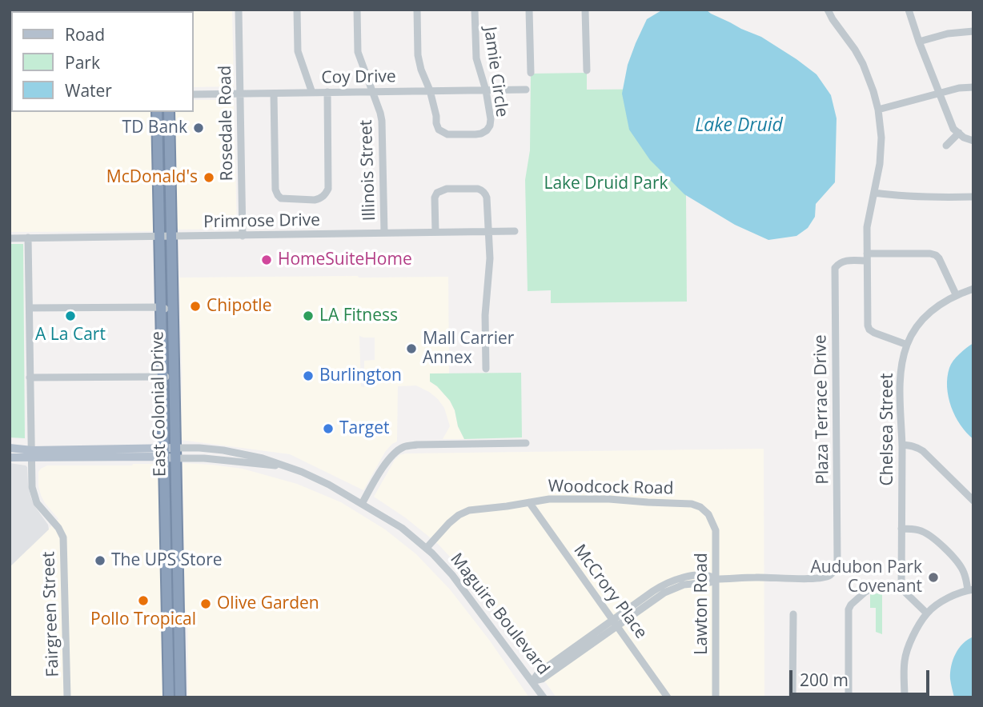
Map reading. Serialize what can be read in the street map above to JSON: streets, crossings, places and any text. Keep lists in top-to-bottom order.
{
  "streets": {
    "highway": ["East Colonial Drive"],
    "main road": ["Maguire Boulevard"],
    "street": [
      "Jamie Circle",
      "Coy Drive",
      "Rosedale Road",
      "Illinois Street",
      "Primrose Drive",
      "Plaza Terrace Drive",
      "Chelsea Street",
      "Woodcock Road",
      "McCrory Place",
      "Lawton Road",
      "Fairgreen Street"
    ]
  },
  "crossings": [
    ["Jamie Circle", "Coy Drive"],
    ["Coy Drive", "Rosedale Road"],
    ["Coy Drive", "Illinois Street"],
    ["Rosedale Road", "Primrose Drive"],
    ["Illinois Street", "Primrose Drive"],
    ["Primrose Drive", "East Colonial Drive"],
    ["Primrose Drive", "Fairgreen Street"],
    ["East Colonial Drive", "Maguire Boulevard"],
    ["Plaza Terrace Drive", "Lawton Road"],
    ["Woodcock Road", "McCrory Place"],
    ["Woodcock Road", "Lawton Road"],
    ["Woodcock Road", "Maguire Boulevard"],
    ["Fairgreen Street", "Maguire Boulevard"]
  ],
  "water": ["Lake Druid"],
  "parks": ["Lake Druid Park"],
  "places": [
    "TD Bank",
    "McDonald's",
    "HomeSuiteHome",
    "Chipotle",
    "A La Cart",
    "LA Fitness",
    "Mall Carrier Annex",
    "Burlington",
    "Target",
    "The UPS Store",
    "Audubon Park Covenant",
    "Pollo Tropical",
    "Olive Garden"
  ],
  "legend": ["Road", "Park", "Water"],
  "scale_bar": "200 m"
}
